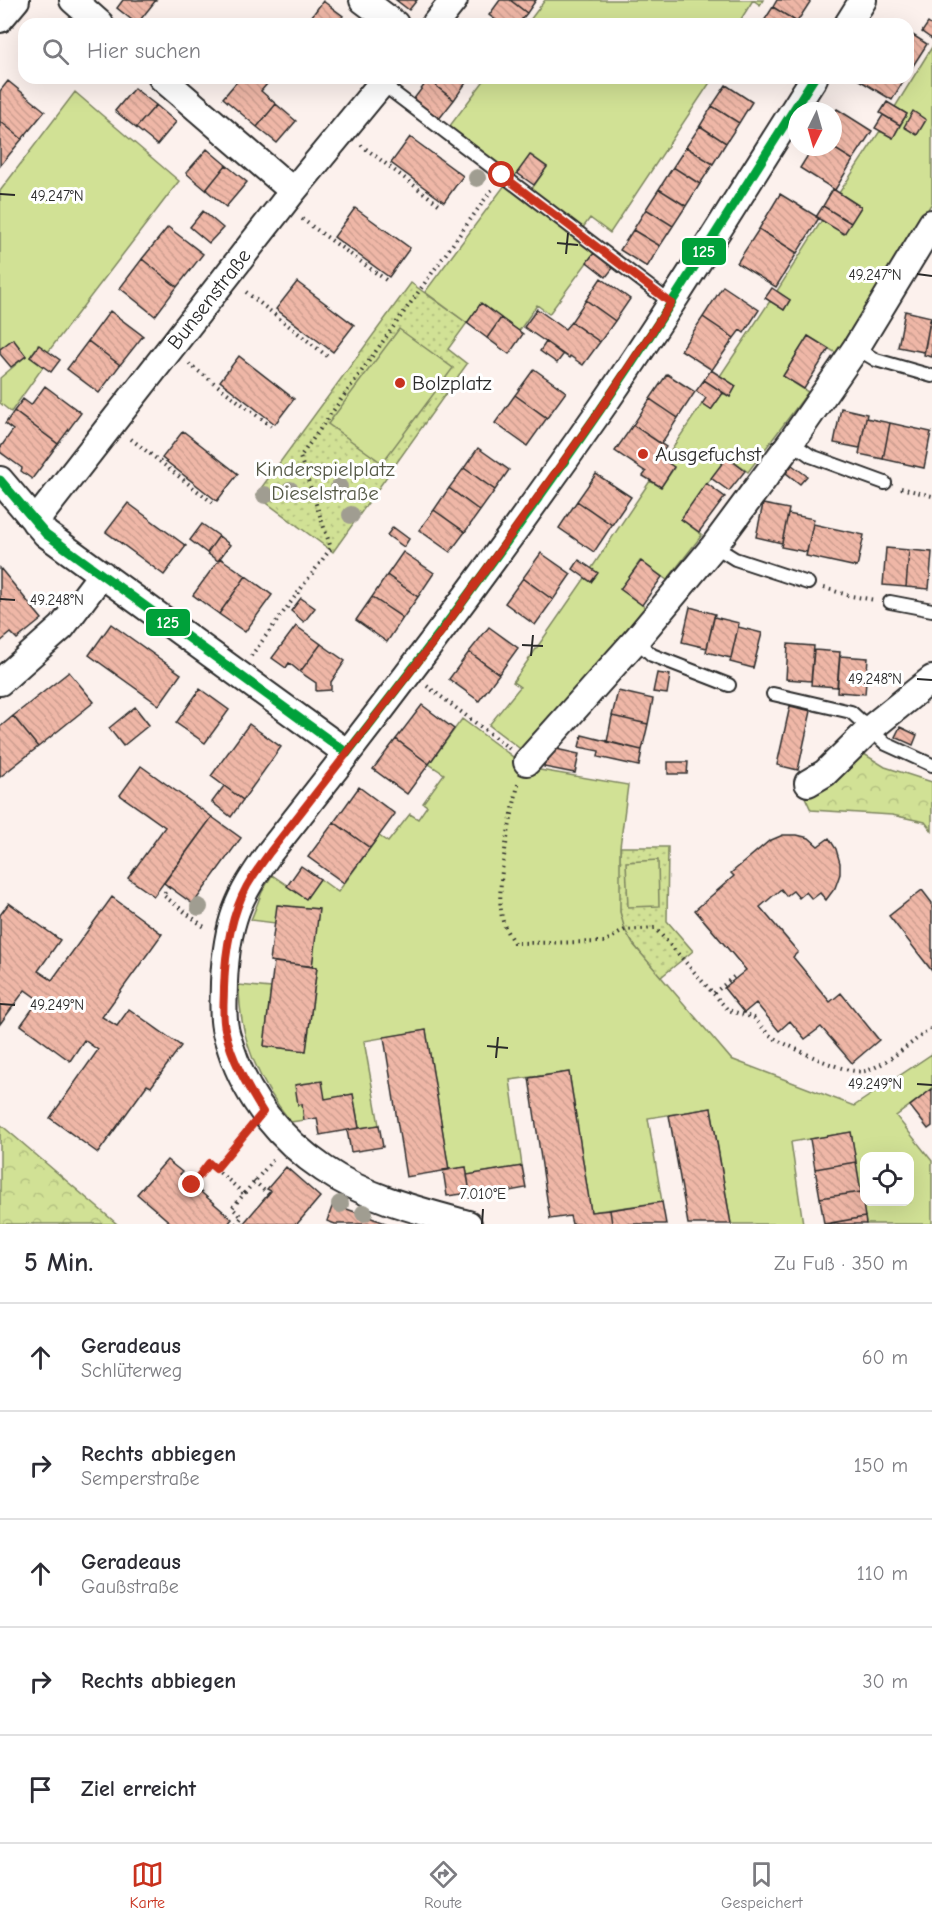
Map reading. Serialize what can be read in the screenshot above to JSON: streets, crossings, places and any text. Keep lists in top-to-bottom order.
{
  "streets": {
    "street": ["Bunsenstraße"]
  },
  "parks": ["Kinderspielplatz Dieselstraße"],
  "places": ["Bolzplatz", "Ausgefuchst"],
  "lines": ["transit line 125"],
  "north": "bottom",
  "page": {
    "search": "Hier suchen",
    "heading": ["5 Min.", "Zu Fuß · 350 m"],
    "list": [
      ["Geradeaus", "Schlüterweg", "60 m"],
      ["Rechts abbiegen", "Semperstraße", "150 m"],
      ["Geradeaus", "Gaußstraße", "110 m"],
      ["Rechts abbiegen", "30 m"],
      "Ziel erreicht"
    ],
    "nav": ["Karte", "Route", "Gespeichert"]
  },
  "coordinates": [
    "49.247°N",
    "49.248°N",
    "49.249°N",
    "7.010°E"
  ]
}
